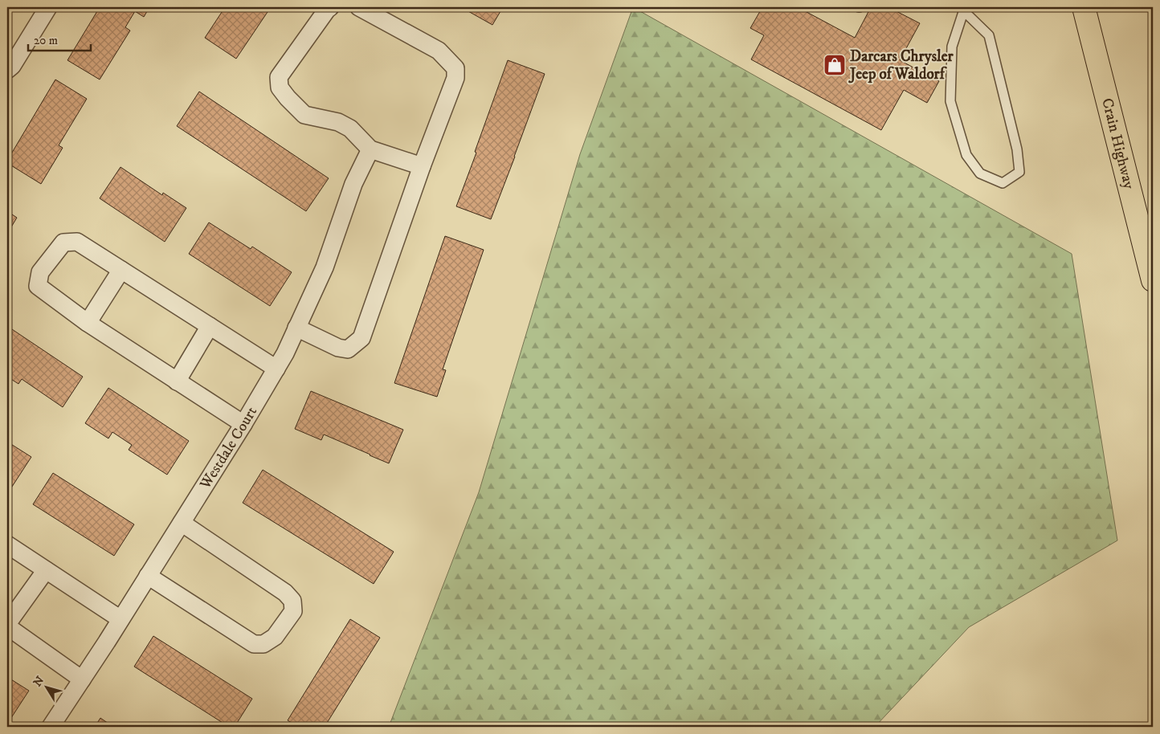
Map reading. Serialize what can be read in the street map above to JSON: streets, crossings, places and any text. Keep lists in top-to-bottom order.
{
  "streets": {
    "highway": ["Crain Highway"],
    "street": ["Westdale Court"]
  },
  "places": {
    "shop": ["Darcars Chrysler Jeep of Waldorf"]
  },
  "scale_bar": "20 m",
  "north": "top left"
}
